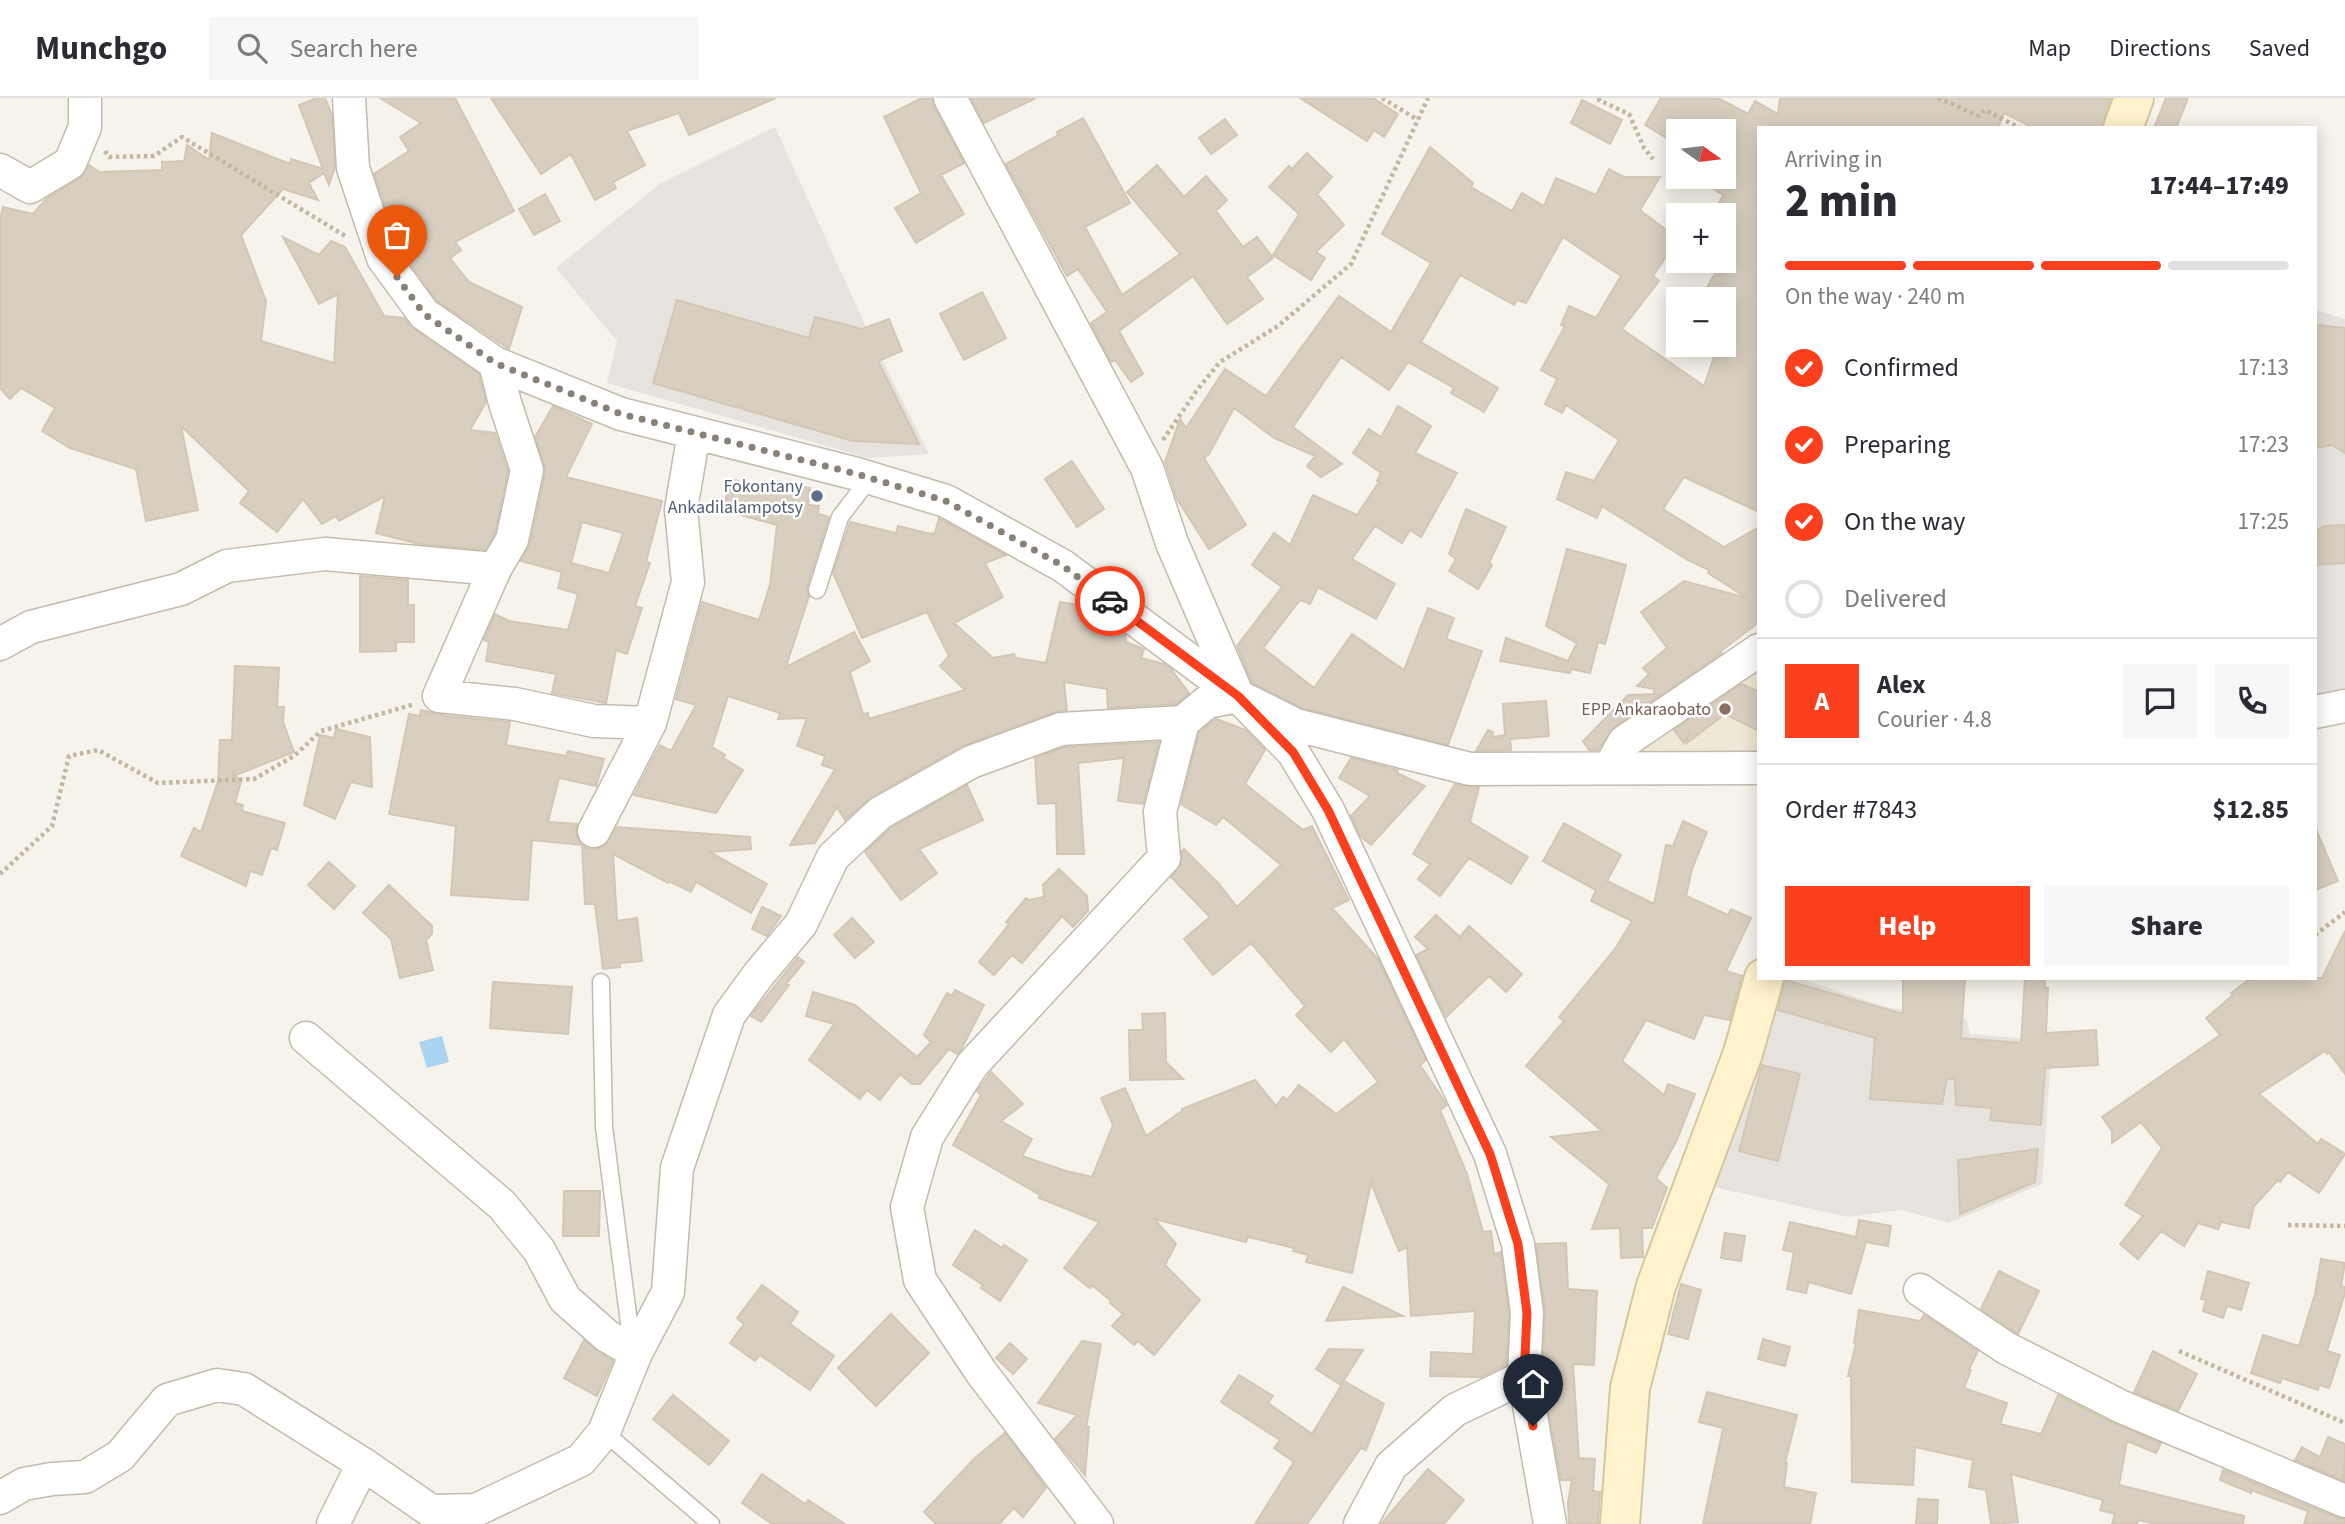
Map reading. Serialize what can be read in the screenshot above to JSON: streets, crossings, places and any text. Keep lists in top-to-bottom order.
{
  "places": ["Fokontany Ankadilalampotsy", "EPP Ankaraobato"],
  "north": "right",
  "page": {
    "header": "Munchgo",
    "search": "Search here",
    "nav": ["Map", "Directions", "Saved"],
    "map_buttons": ["+", "−"],
    "heading": ["2 min", "Arriving in", "17:44–17:49"],
    "panel": [
      "Alex",
      "Courier · 4.8",
      "Order #7843",
      "$12.85"
    ],
    "bar": "On the way · 240 m",
    "list": [
      ["Confirmed", "17:13"],
      ["Preparing", "17:23"],
      ["On the way", "17:25"],
      "Delivered"
    ],
    "round": "A",
    "buttons": ["Help", "Share"]
  }
}
